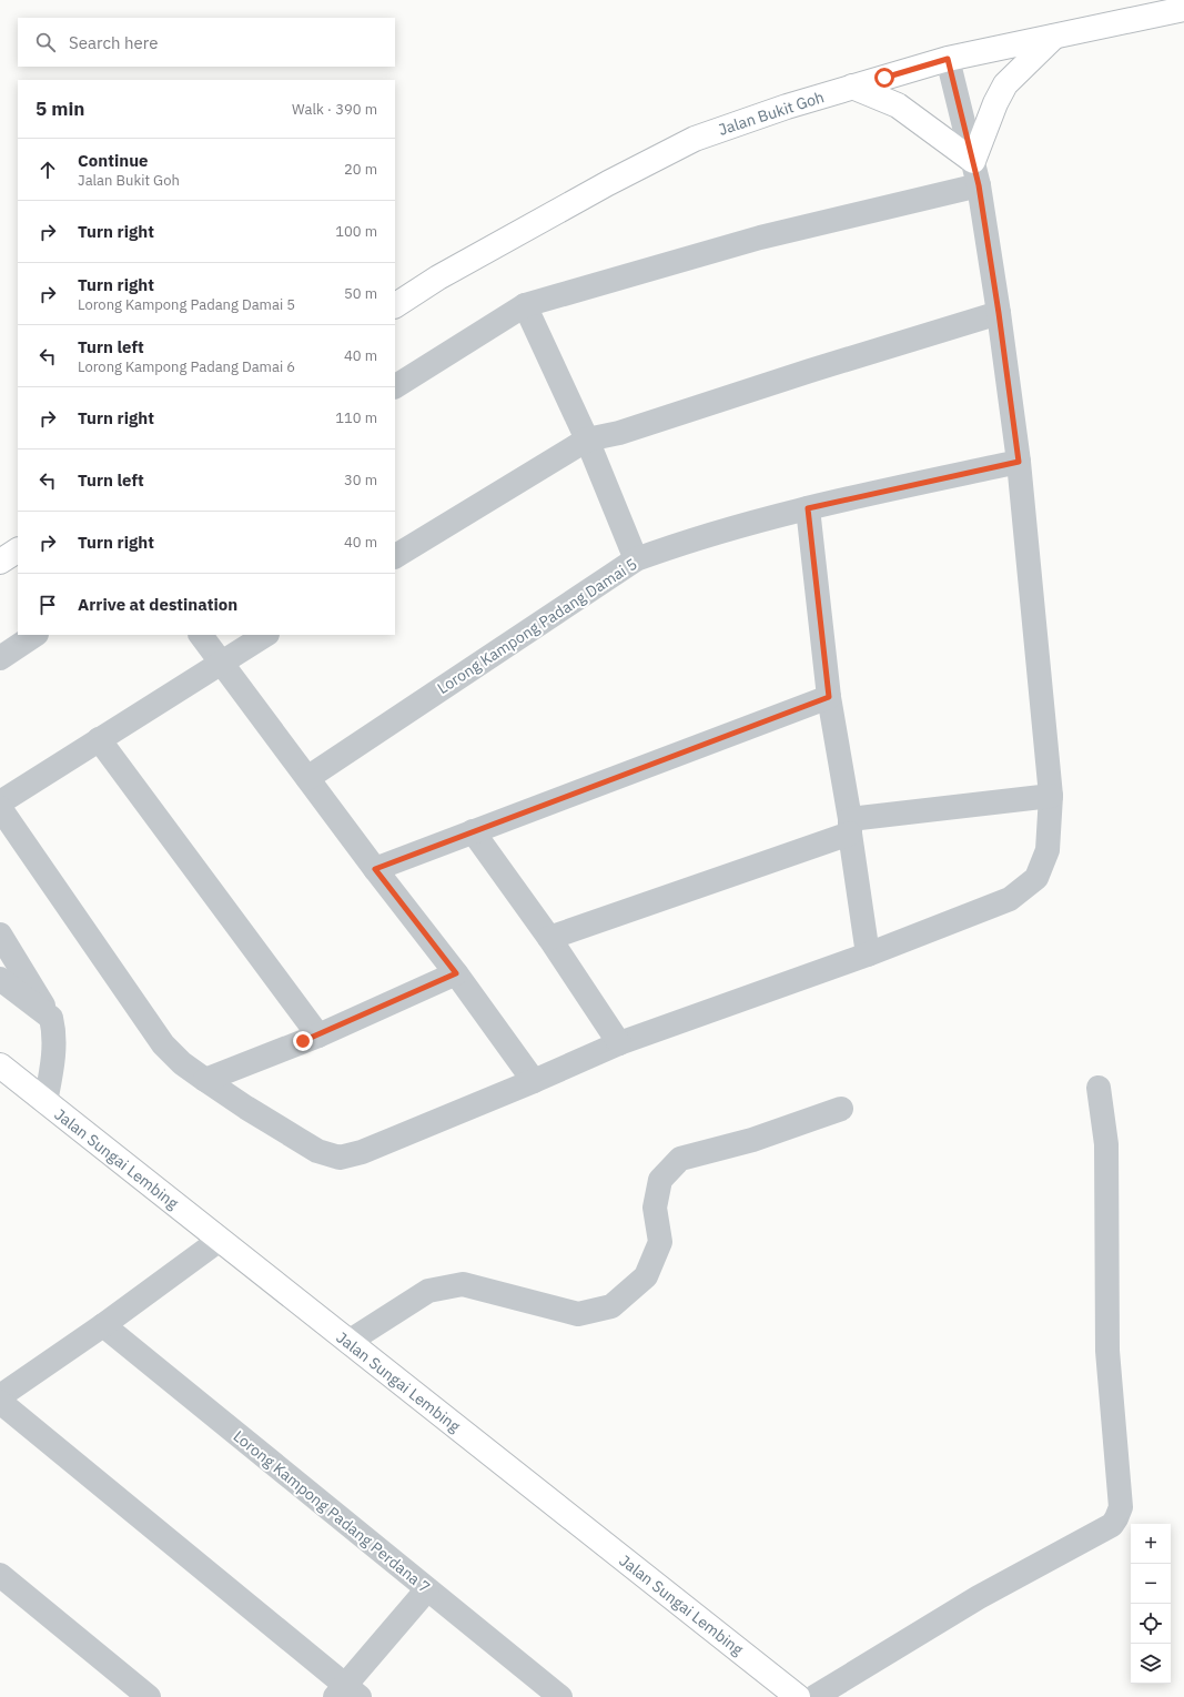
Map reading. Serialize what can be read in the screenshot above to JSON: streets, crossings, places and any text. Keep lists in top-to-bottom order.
{
  "streets": {
    "main road": ["Jalan Bukit Goh", "Jalan Sungai Lembing"],
    "street": ["Lorong Kampong Padang Damai 5", "Lorong Kampong Padang Perdana 7"]
  },
  "page": {
    "search": "Search here",
    "heading": ["5 min", "Walk · 390 m"],
    "list": [
      ["Continue", "Jalan Bukit Goh", "20 m"],
      ["Turn right", "100 m"],
      ["Turn right", "Lorong Kampong Padang Damai 5", "50 m"],
      ["Turn left", "Lorong Kampong Padang Damai 6", "40 m"],
      ["Turn right", "110 m"],
      ["Turn left", "30 m"],
      ["Turn right", "40 m"],
      "Arrive at destination"
    ],
    "map_buttons": ["+", "−"]
  }
}
